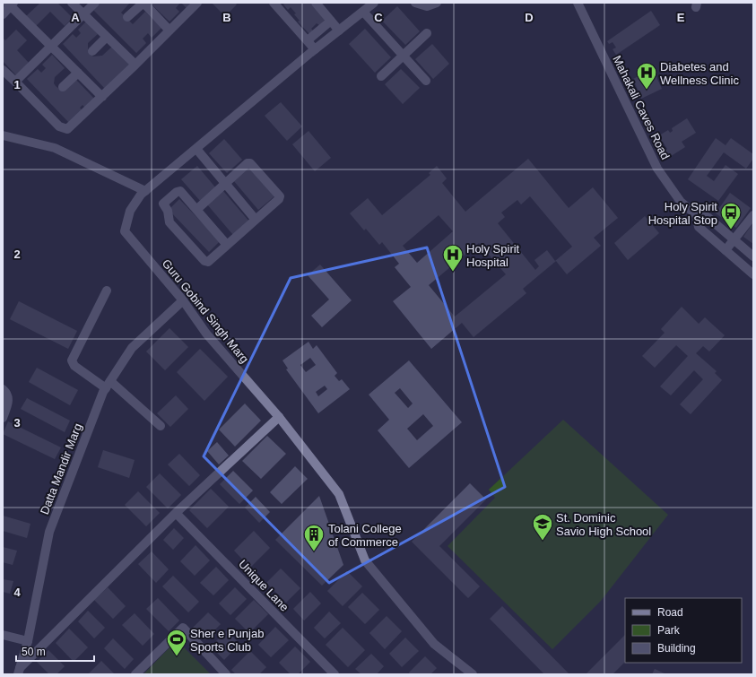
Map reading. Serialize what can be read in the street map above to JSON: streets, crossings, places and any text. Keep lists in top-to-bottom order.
{
  "streets": {
    "street": [
      "Mahakali Caves Road",
      "Guru Gobind Singh Marg",
      "Datta Mandir Marg",
      "Unique Lane"
    ]
  },
  "crossings": [
    ["Guru Gobind Singh Marg", "Datta Mandir Marg"]
  ],
  "places": {
    "hospital": ["Diabetes and Wellness Clinic", "Holy Spirit Hospital"],
    "bus stop": ["Holy Spirit Hospital Stop"],
    "school or university": ["St. Dominic Savio High School"],
    "building": ["Tolani College of Commerce"],
    "sports": ["Sher e Punjab Sports Club"]
  },
  "legend": ["Road", "Park", "Building"],
  "scale_bar": "50 m",
  "grid": {
    "columns": [
      "A",
      "B",
      "C",
      "D",
      "E"
    ],
    "rows": [
      "1",
      "2",
      "3",
      "4"
    ]
  }
}
